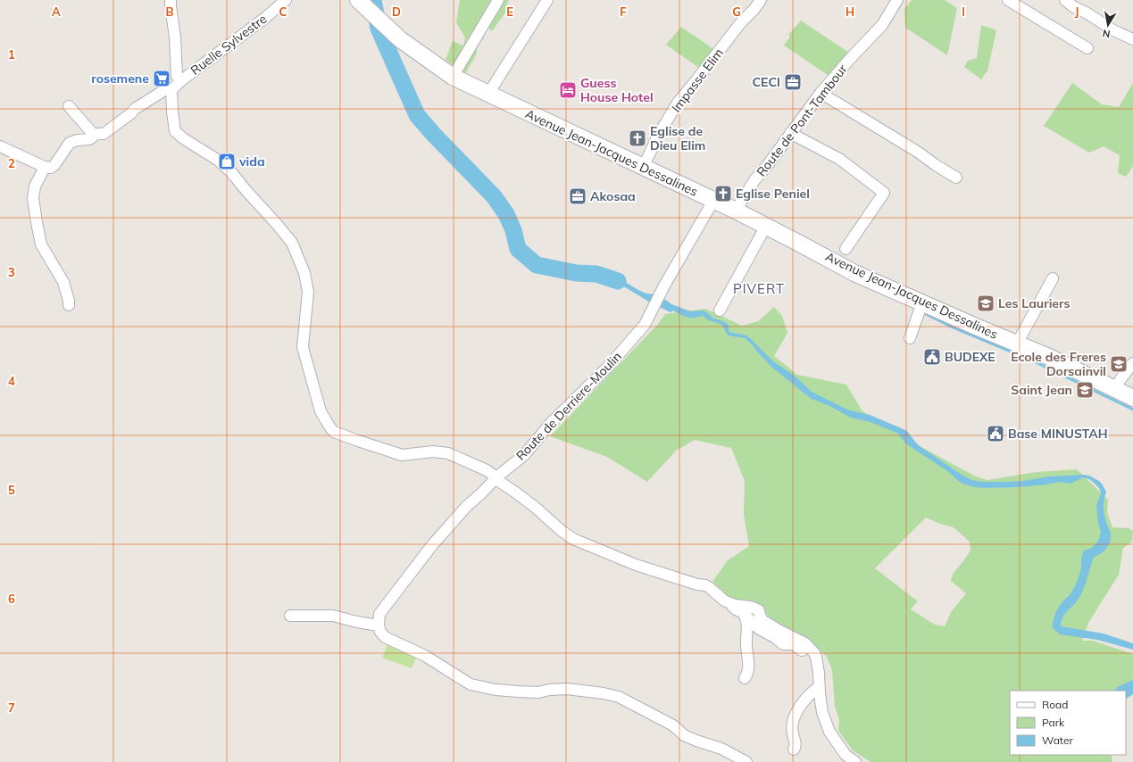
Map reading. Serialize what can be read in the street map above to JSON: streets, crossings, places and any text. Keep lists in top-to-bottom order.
{
  "streets": {
    "street": [
      "Ruelle Sylvestre",
      "Impasse Elim",
      "Route de Pont-Tambour",
      "Avenue Jean-Jacques Dessalines",
      "Route de Derriere-Moulin"
    ]
  },
  "crossings": [
    ["Impasse Elim", "Avenue Jean-Jacques Dessalines"],
    ["Route de Pont-Tambour", "Avenue Jean-Jacques Dessalines"],
    ["Avenue Jean-Jacques Dessalines", "Route de Derriere-Moulin"]
  ],
  "districts": ["PIVERT"],
  "places": {
    "supermarket": ["rosemene"],
    "office": ["CECI", "Akosaa"],
    "hotel": ["Guess House Hotel"],
    "church": ["Eglise de Dieu Elim", "Eglise Peniel"],
    "shop": ["vida"],
    "school or university": ["Les Lauriers", "Ecole des Freres Dorsainvil", "Saint Jean"],
    "public building": ["BUDEXE", "Base MINUSTAH"]
  },
  "legend": ["Road", "Park", "Water"],
  "north": "bottom",
  "grid": {
    "columns": [
      "A",
      "B",
      "C",
      "D",
      "E",
      "F",
      "G",
      "H",
      "I",
      "J"
    ],
    "rows": [
      "1",
      "2",
      "3",
      "4",
      "5",
      "6",
      "7"
    ]
  }
}
